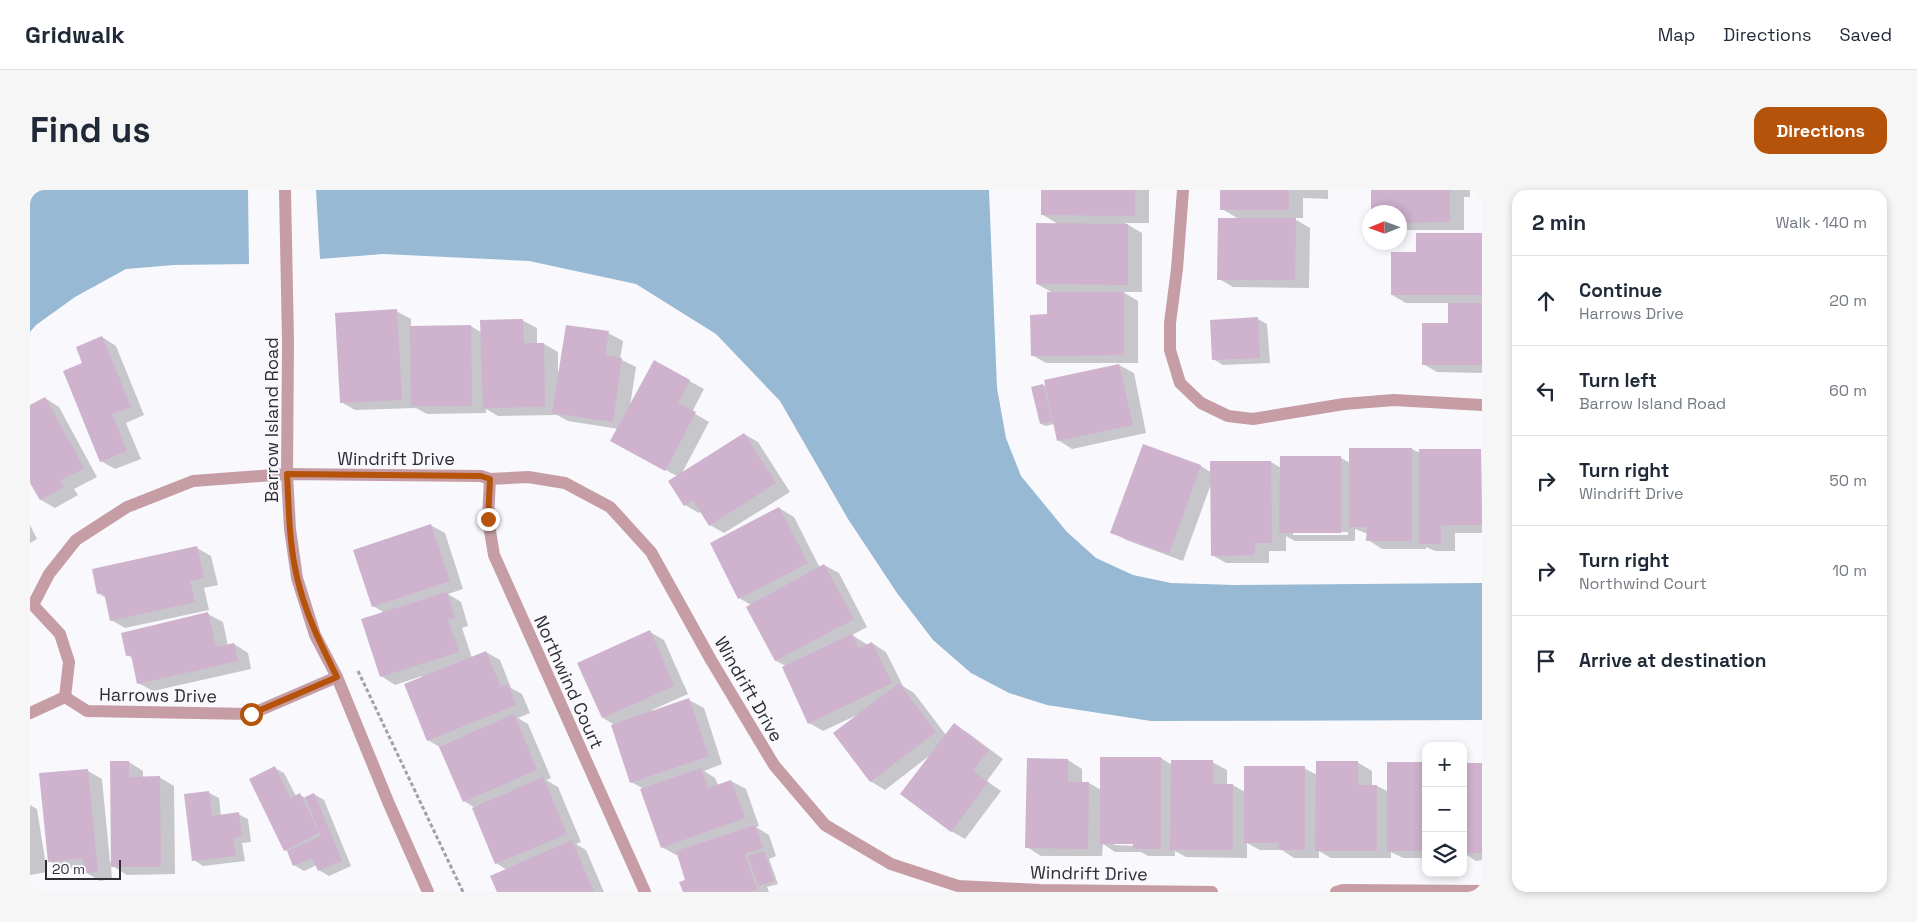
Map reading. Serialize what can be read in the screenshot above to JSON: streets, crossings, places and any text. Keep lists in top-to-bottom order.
{
  "streets": {
    "street": [
      "Barrow Island Road",
      "Windrift Drive",
      "Northwind Court",
      "Harrows Drive"
    ]
  },
  "crossings": [
    ["Barrow Island Road", "Windrift Drive"],
    ["Barrow Island Road", "Harrows Drive"],
    ["Windrift Drive", "Northwind Court"]
  ],
  "scale_bar": "20 m",
  "north": "left",
  "page": {
    "header": "Gridwalk",
    "nav": ["Map", "Directions", "Saved"],
    "buttons": "Directions",
    "title": "Find us",
    "heading": ["2 min", "Walk · 140 m"],
    "list": [
      ["Continue", "Harrows Drive", "20 m"],
      ["Turn left", "Barrow Island Road", "60 m"],
      ["Turn right", "Windrift Drive", "50 m"],
      ["Turn right", "Northwind Court", "10 m"],
      "Arrive at destination"
    ],
    "map_buttons": ["+", "−"],
    "scale": "20 m"
  }
}
